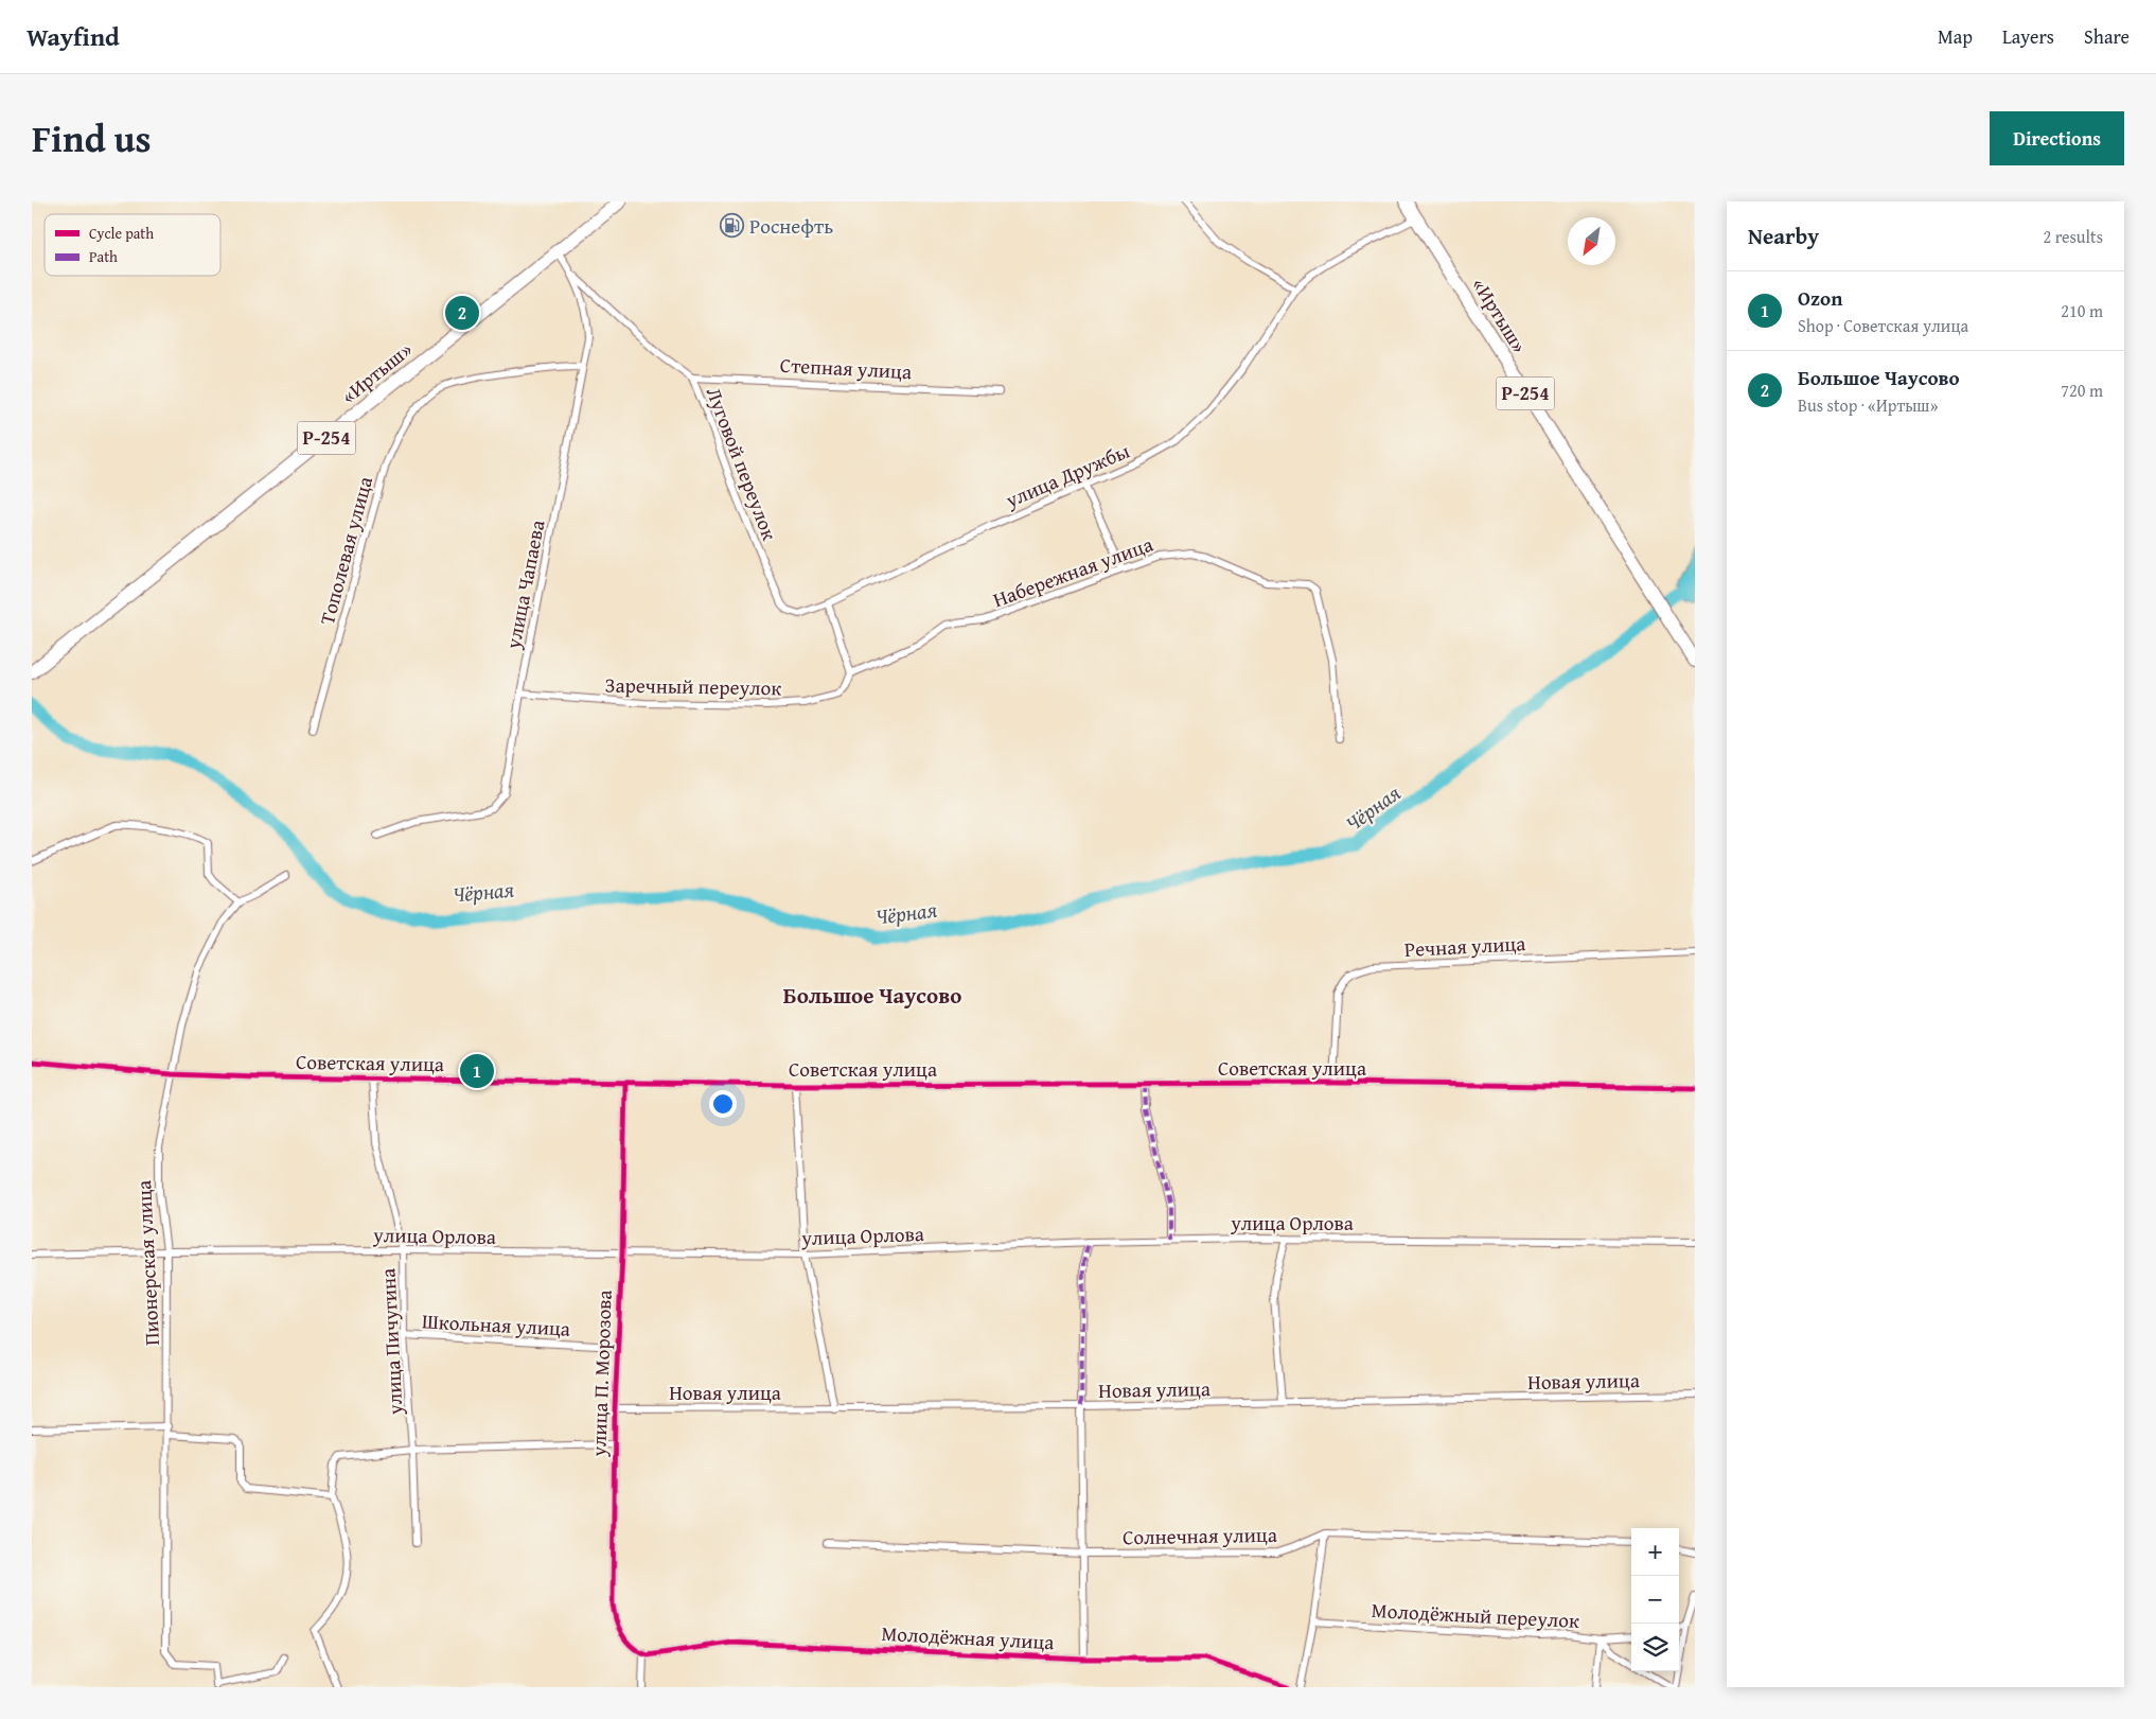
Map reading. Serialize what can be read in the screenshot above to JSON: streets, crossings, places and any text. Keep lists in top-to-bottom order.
{
  "streets": {
    "highway": ["«Иртыш»", "Р-254"],
    "street": [
      "Степная улица",
      "Луговой переулок",
      "улица Дружбы",
      "Тополевая улица",
      "Набережная улица",
      "улица Чапаева",
      "Заречный переулок",
      "Речная улица",
      "Советская улица",
      "улица Орлова",
      "Пионерская улица",
      "Школьная улица",
      "улица Пичугина",
      "улица П. Морозова",
      "Новая улица",
      "Солнечная улица",
      "Молодёжный переулок",
      "Молодёжная улица"
    ]
  },
  "crossings": [
    ["«Иртыш»", "улица Дружбы"],
    ["«Иртыш»", "улица Чапаева"],
    ["Степная улица", "Луговой переулок"],
    ["Луговой переулок", "улица Дружбы"],
    ["Луговой переулок", "улица Чапаева"],
    ["Тополевая улица", "улица Чапаева"],
    ["Набережная улица", "Заречный переулок"],
    ["улица Чапаева", "Заречный переулок"],
    ["Речная улица", "Советская улица"],
    ["Советская улица", "Пионерская улица"],
    ["Советская улица", "улица Пичугина"],
    ["Советская улица", "улица П. Морозова"],
    ["улица Орлова", "Пионерская улица"],
    ["улица Орлова", "улица Пичугина"],
    ["улица Орлова", "улица П. Морозова"],
    ["Школьная улица", "улица Пичугина"],
    ["Школьная улица", "улица П. Морозова"],
    ["улица П. Морозова", "Новая улица"],
    ["улица П. Морозова", "Молодёжная улица"]
  ],
  "districts": ["Большое Чаусово"],
  "water": ["Чёрная"],
  "places": {
    "fuel station": ["Роснефть"]
  },
  "legend": ["Cycle path", "Path"],
  "north": "bottom left",
  "page": {
    "header": "Wayfind",
    "nav": ["Map", "Layers", "Share"],
    "title": "Find us",
    "buttons": "Directions",
    "heading": ["Nearby", "2 results"],
    "list": [
      {
        "mark": "1",
        "name": "Ozon",
        "note": "Shop · Советская улица",
        "value": "210 m"
      },
      {
        "mark": "2",
        "name": "Большое Чаусово",
        "note": "Bus stop · «Иртыш»",
        "value": "720 m"
      }
    ],
    "pins": ["2", "1"],
    "map_buttons": ["+", "−"]
  }
}
